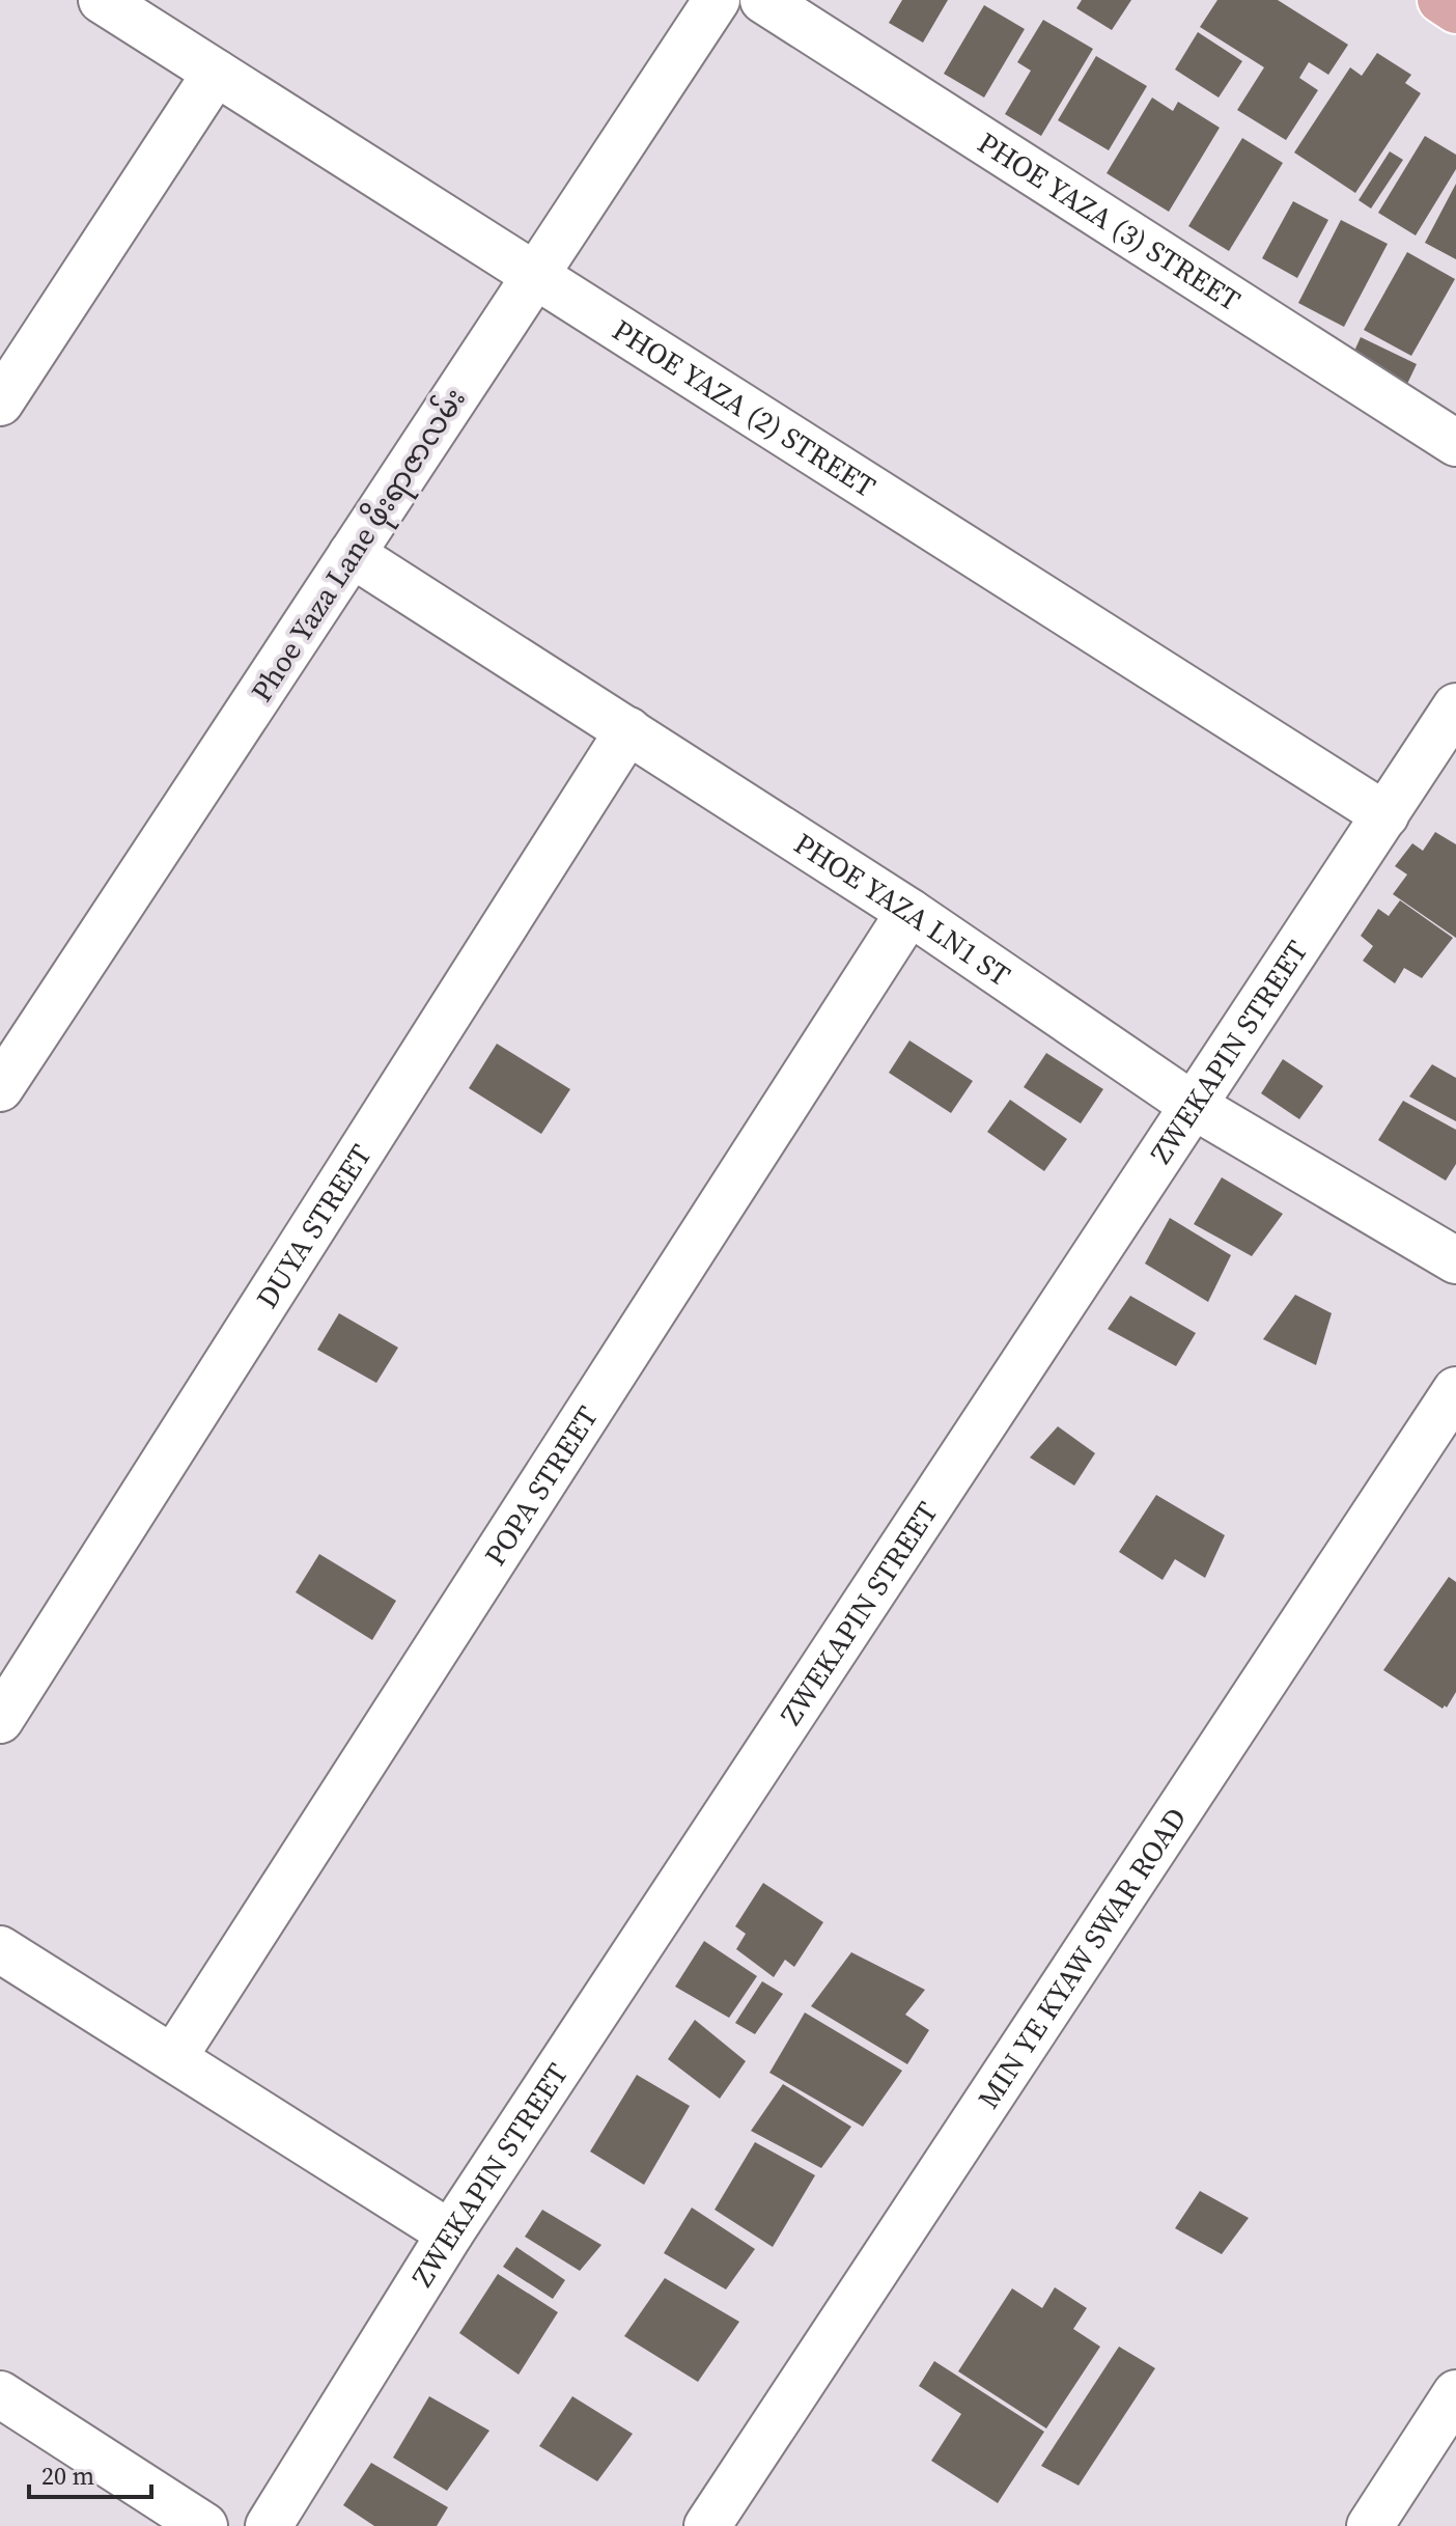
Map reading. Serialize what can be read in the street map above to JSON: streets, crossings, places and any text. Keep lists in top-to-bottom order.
{
  "streets": {
    "street": [
      "PHOE YAZA (3) STREET",
      "PHOE YAZA (2) STREET",
      "Phoe Yaza Lane ဖိုးရာဇာလမ်း",
      "PHOE YAZA LN1 ST",
      "ZWEKAPIN STREET",
      "DUYA STREET",
      "POPA STREET",
      "MIN YE KYAW SWAR ROAD"
    ]
  },
  "crossings": [
    ["PHOE YAZA (2) STREET", "Phoe Yaza Lane ဖိုးရာဇာလမ်း"],
    ["PHOE YAZA (2) STREET", "ZWEKAPIN STREET"],
    ["Phoe Yaza Lane ဖိုးရာဇာလမ်း", "PHOE YAZA LN1 ST"],
    ["PHOE YAZA LN1 ST", "ZWEKAPIN STREET"],
    ["PHOE YAZA LN1 ST", "DUYA STREET"],
    ["PHOE YAZA LN1 ST", "POPA STREET"]
  ],
  "scale_bar": "20 m"
}
